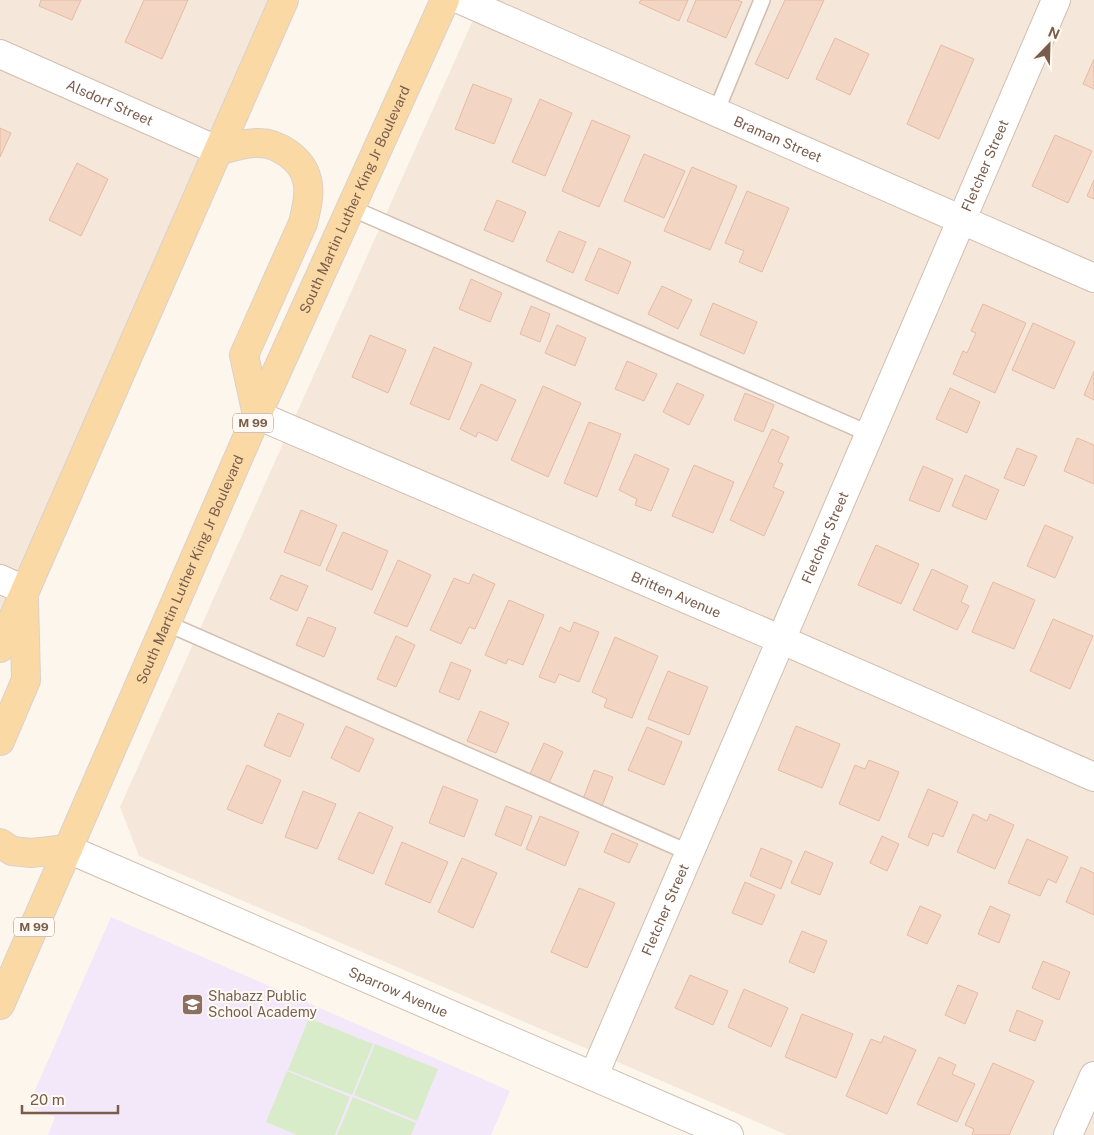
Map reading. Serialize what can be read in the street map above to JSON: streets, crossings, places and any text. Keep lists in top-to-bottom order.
{
  "streets": {
    "main road": ["South Martin Luther King Jr Boulevard", "M 99"],
    "street": [
      "Alsdorf Street",
      "Braman Street",
      "Fletcher Street",
      "Britten Avenue",
      "Sparrow Avenue"
    ]
  },
  "crossings": [
    ["Braman Street", "Fletcher Street"],
    ["Fletcher Street", "Britten Avenue"],
    ["Fletcher Street", "Sparrow Avenue"],
    ["South Martin Luther King Jr Boulevard", "Britten Avenue"],
    ["South Martin Luther King Jr Boulevard", "Sparrow Avenue"]
  ],
  "places": {
    "school or university": ["Shabazz Public School Academy"]
  },
  "scale_bar": "20 m",
  "north": "top right"
}
